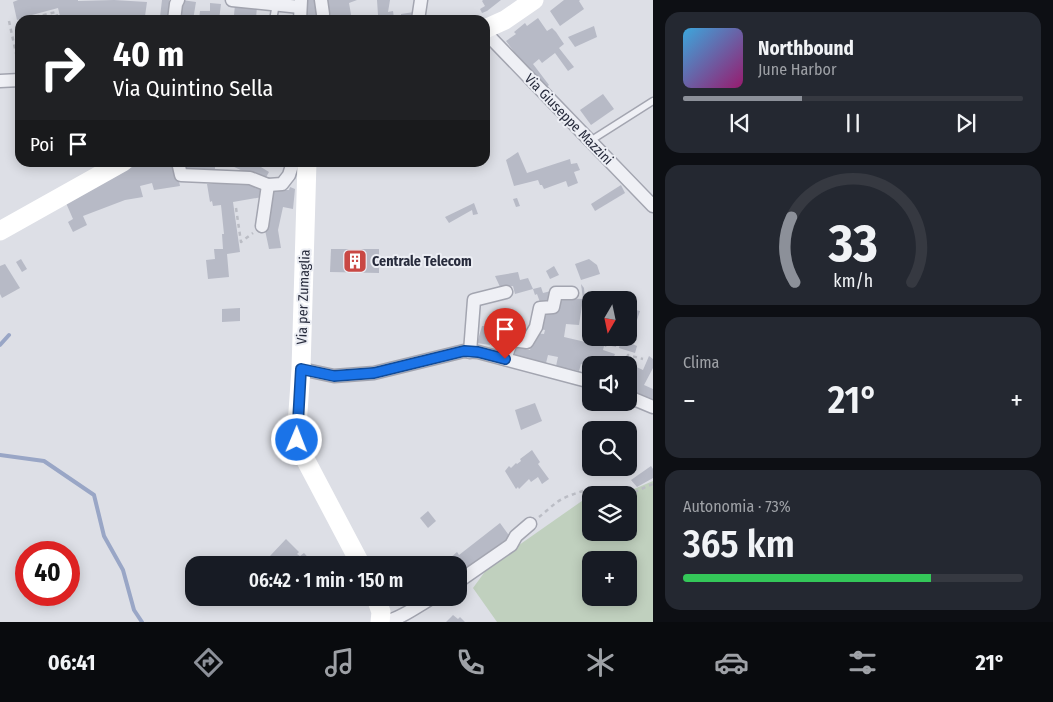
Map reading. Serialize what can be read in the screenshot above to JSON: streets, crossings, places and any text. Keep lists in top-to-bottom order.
{
  "streets": {
    "street": ["Via Giuseppe Mazzini", "Via per Zumaglia"]
  },
  "places": {
    "building": ["Centrale Telecom"]
  },
  "north": "bottom",
  "page": {
    "turn": ["40 m", "Via Quintino Sella"],
    "song": ["Northbound", "June Harbor"],
    "then": "Poi",
    "map_buttons": "+",
    "tile": [
      "Clima",
      ["Autonomia · 73%", "365 km"]
    ],
    "heat": ["−", "21°", "+"],
    "limit": "40",
    "trip": "06:42 · 1 min · 150 m",
    "tabs": ["06:41", "21°"],
    "gauge": ["33", "km/h"]
  }
}
